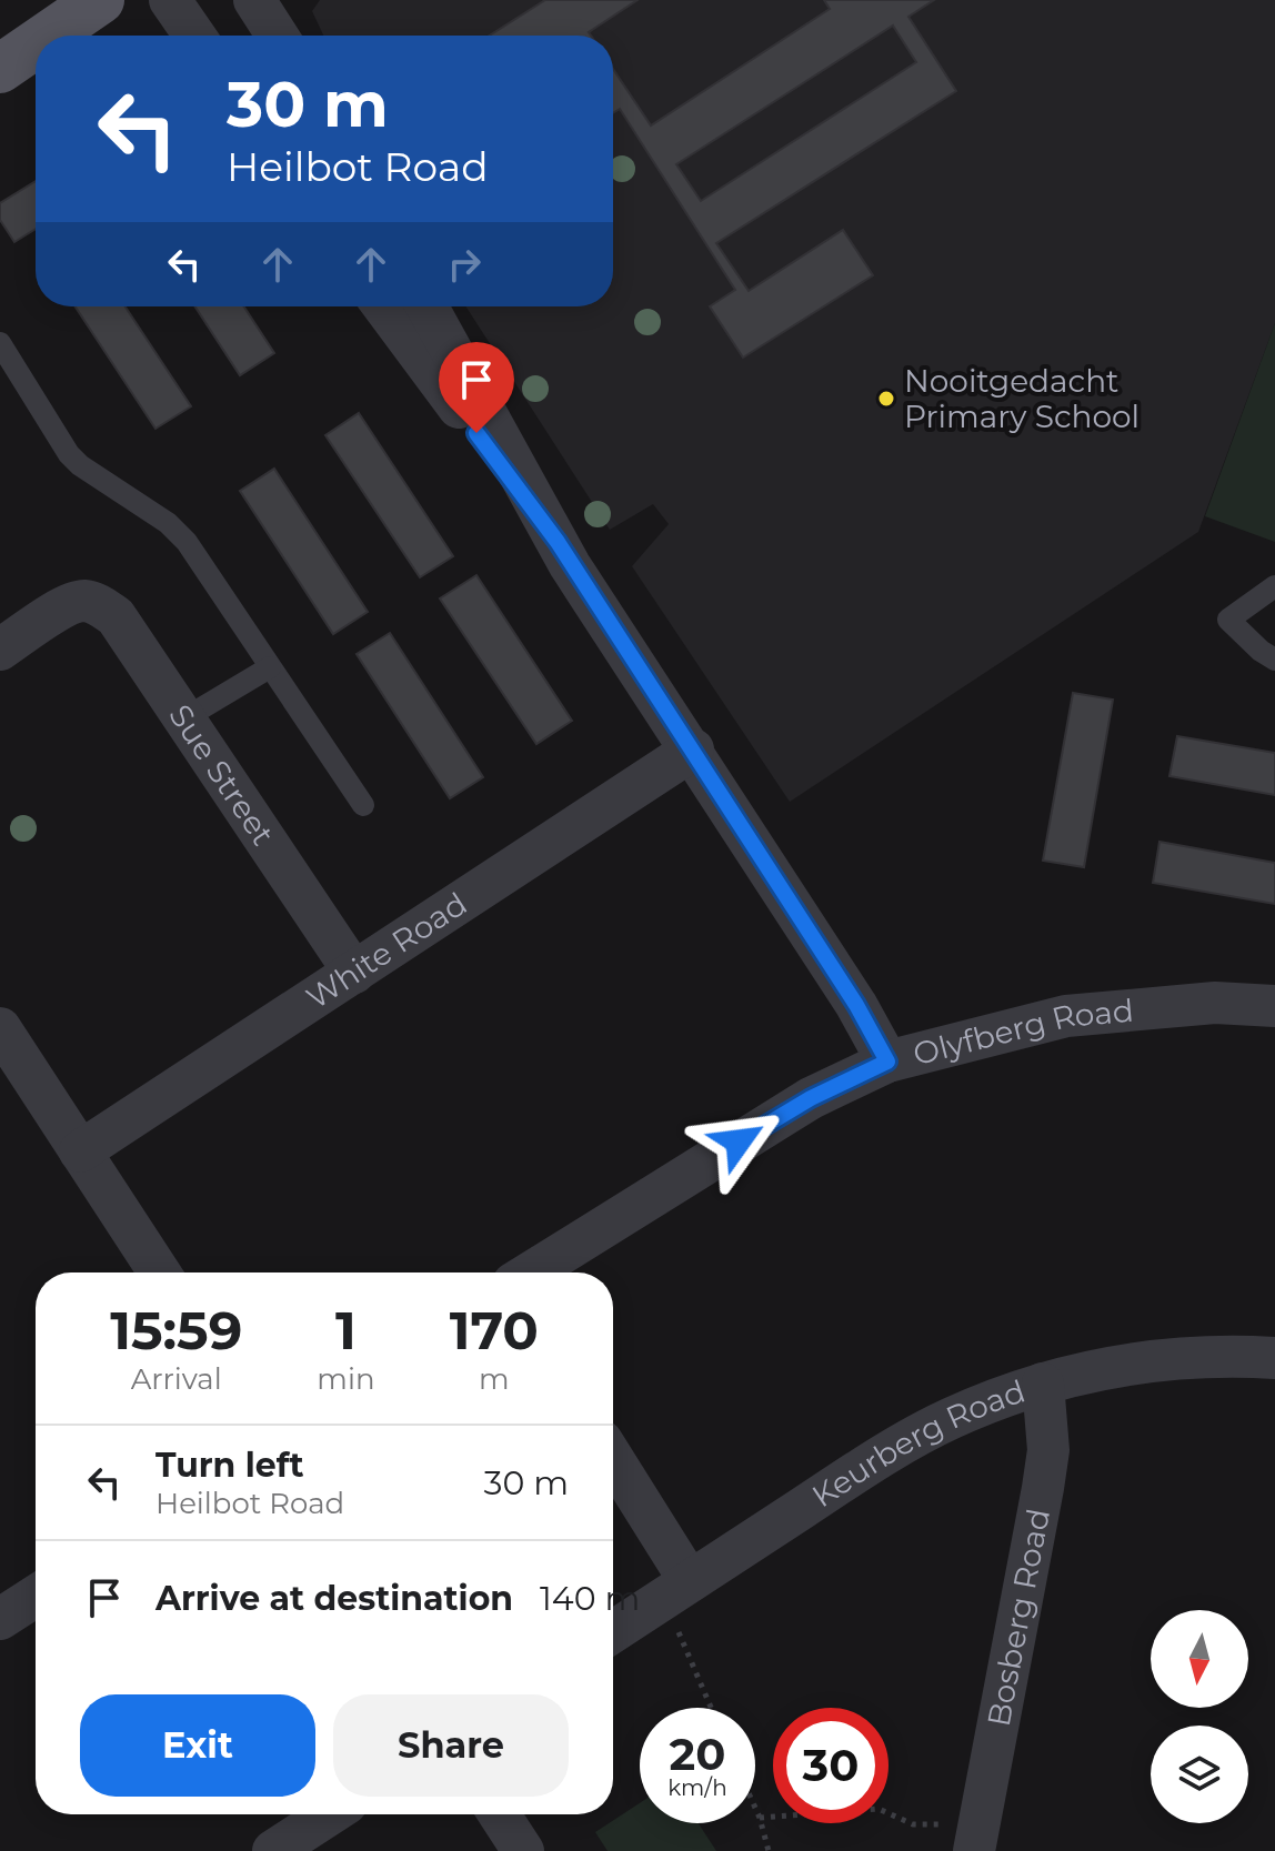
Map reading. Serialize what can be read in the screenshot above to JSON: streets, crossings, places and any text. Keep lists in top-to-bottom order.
{
  "streets": {
    "street": [
      "Sue Street",
      "White Road",
      "Olyfberg Road",
      "Keurberg Road",
      "Bosberg Road"
    ]
  },
  "crossings": [
    ["Sue Street", "White Road"],
    ["Keurberg Road", "Bosberg Road"]
  ],
  "places": ["Nooitgedacht Primary School"],
  "north": "bottom",
  "page": {
    "turn": ["30 m", "Heilbot Road"],
    "eta": [
      "15:59",
      "Arrival",
      "1",
      "min",
      "170",
      "m"
    ],
    "list": [
      {
        "name": "Turn left",
        "note": "Heilbot Road",
        "value": "30 m"
      },
      {
        "name": "Arrive at destination",
        "value": "140 m"
      }
    ],
    "buttons": ["Exit", "Share"],
    "speed": "20 km/h",
    "limit": "30"
  }
}
